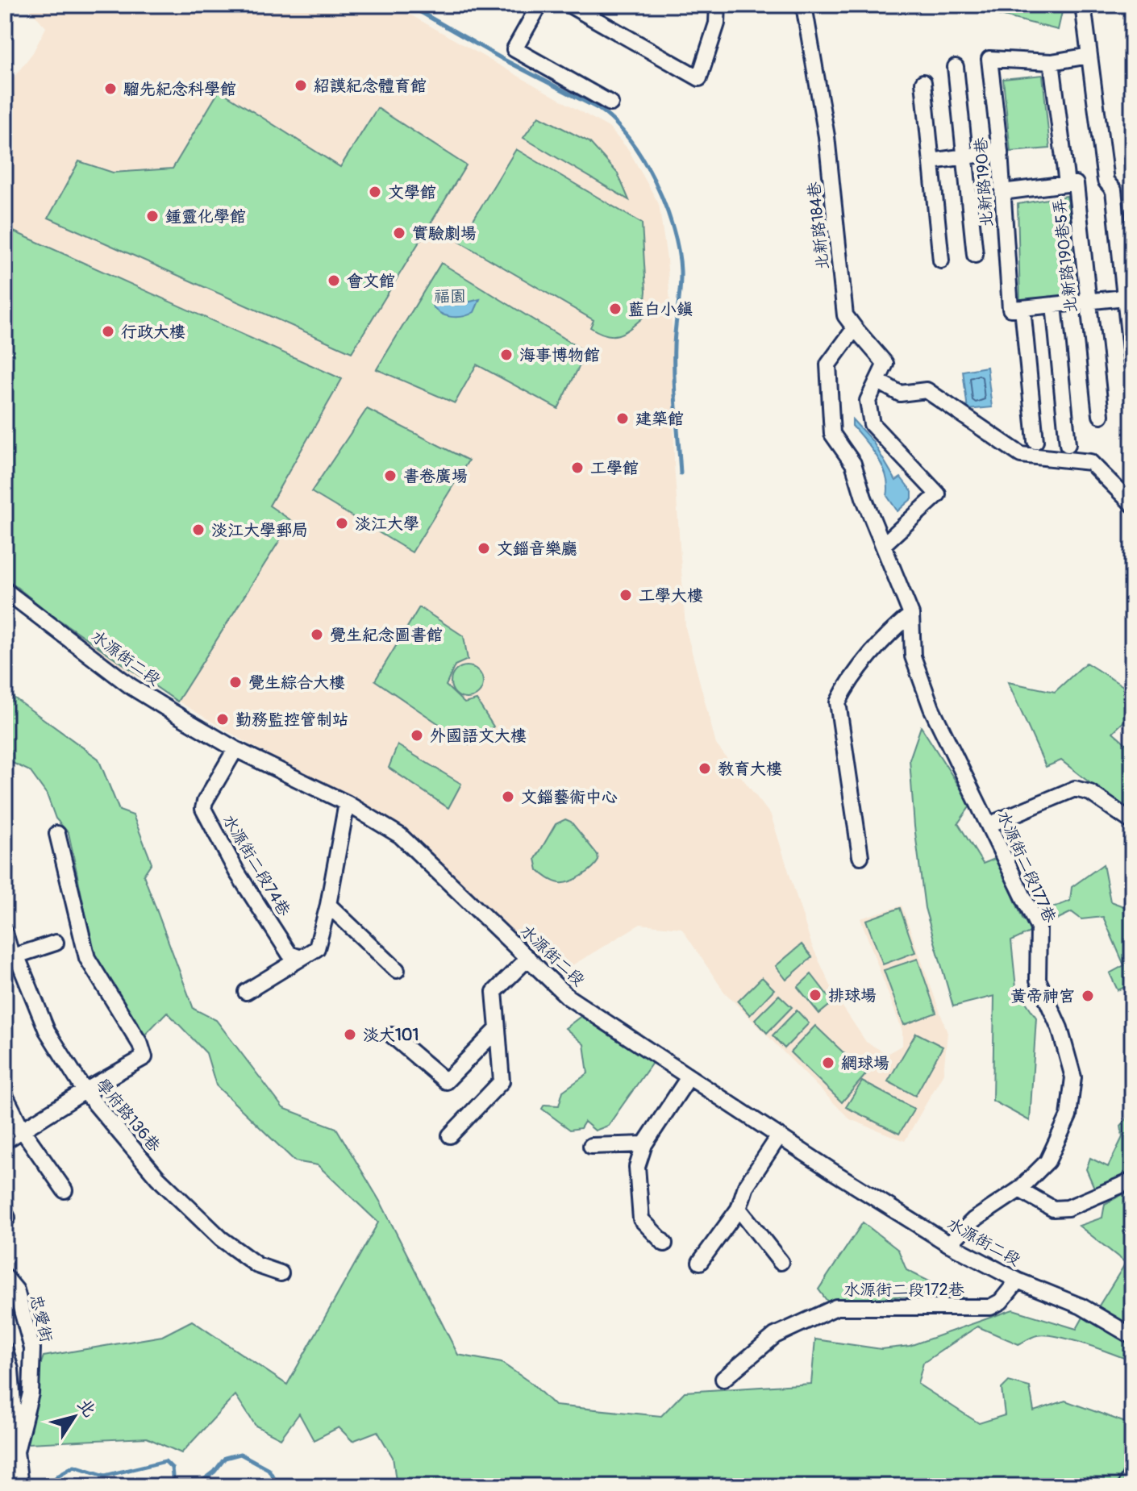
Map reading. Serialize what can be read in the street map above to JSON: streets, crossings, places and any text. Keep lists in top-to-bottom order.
{
  "streets": {
    "street": [
      "北新路190巷",
      "北新路184巷",
      "北新路190巷5弄",
      "水源街二段",
      "水源街二段74巷",
      "水源街二段177巷",
      "學府路136巷",
      "水源街二段172巷",
      "忠愛街"
    ]
  },
  "crossings": [
    ["北新路190巷", "北新路190巷5弄"],
    ["北新路184巷", "水源街二段177巷"],
    ["水源街二段", "水源街二段74巷"],
    ["水源街二段", "水源街二段177巷"],
    ["水源街二段", "水源街二段172巷"]
  ],
  "parks": ["福園"],
  "places": [
    "紹謨紀念體育館",
    "騮先紀念科學館",
    "文學館",
    "鍾靈化學館",
    "實驗劇場",
    "會文館",
    "藍白小鎮",
    "行政大樓",
    "海事博物館",
    "建築館",
    "工學館",
    "書卷廣場",
    "淡江大學",
    "淡江大學郵局",
    "文錙音樂廳",
    "工學大樓",
    "覺生紀念圖書館",
    "覺生綜合大樓",
    "勤務監控管制站",
    "外國語文大樓",
    "教育大樓",
    "文錙藝術中心",
    "排球場",
    "黃帝神宮",
    "淡大101",
    "網球場"
  ],
  "north": "top right"
}
